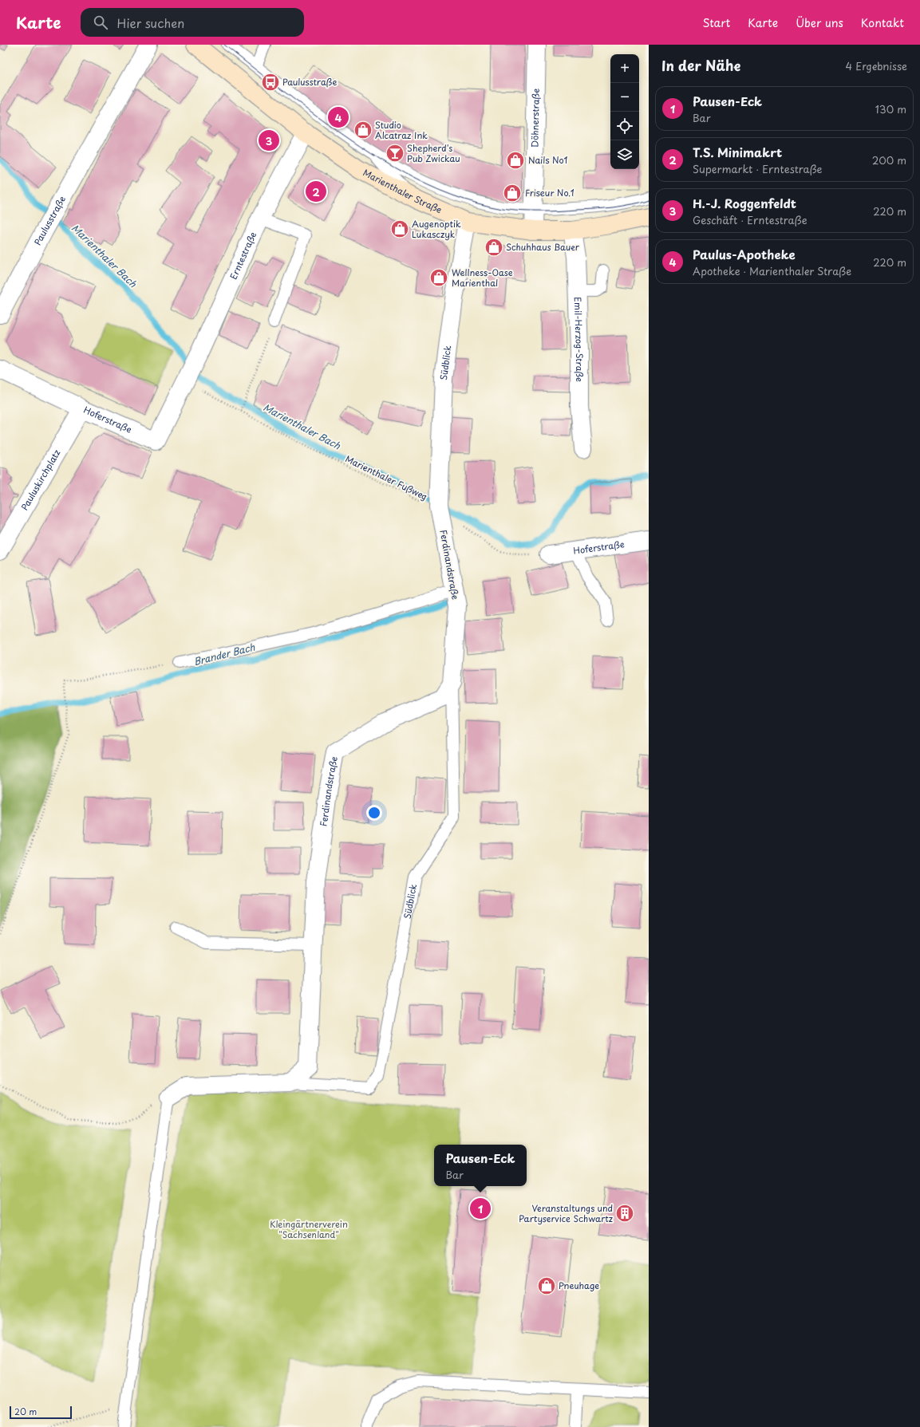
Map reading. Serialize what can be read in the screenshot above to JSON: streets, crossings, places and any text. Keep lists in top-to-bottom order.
{
  "streets": {
    "main road": ["Marienthaler Straße"],
    "street": [
      "Döhnerstraße",
      "Paulusstraße",
      "Erntestraße",
      "Emil-Herzog-Straße",
      "Südblick",
      "Hoferstraße",
      "Pauluskirchplatz",
      "Ferdinandstraße"
    ],
    "path": ["Marienthaler Fußweg"]
  },
  "crossings": [
    ["Döhnerstraße", "Marienthaler Straße"],
    ["Marienthaler Straße", "Erntestraße"],
    ["Marienthaler Straße", "Emil-Herzog-Straße"],
    ["Marienthaler Straße", "Südblick"],
    ["Erntestraße", "Hoferstraße"],
    ["Erntestraße", "Marienthaler Fußweg"],
    ["Südblick", "Marienthaler Fußweg"],
    ["Südblick", "Ferdinandstraße"],
    ["Hoferstraße", "Marienthaler Fußweg"],
    ["Hoferstraße", "Pauluskirchplatz"],
    ["Marienthaler Fußweg", "Ferdinandstraße"]
  ],
  "water": ["Marienthaler Bach", "Brander Bach"],
  "parks": ["Kleingärtnerverein \"Sachsenland\""],
  "places": {
    "bus stop": ["Paulusstraße"],
    "shop": [
      "Studio Alcatraz Ink",
      "Nails No1",
      "Friseur No.1",
      "Augenoptik Lukasczyk",
      "Schuhhaus Bauer",
      "Wellness-Oase Marienthal",
      "Pneuhage"
    ],
    "bar": ["Shepherd's Pub Zwickau"],
    "building": ["Veranstaltungs und Partyservice Schwartz"]
  },
  "scale_bar": "20 m",
  "page": {
    "header": "Karte",
    "search": "Hier suchen",
    "nav": [
      "Start",
      "Karte",
      "Über uns",
      "Kontakt"
    ],
    "heading": ["In der Nähe", "4 Ergebnisse"],
    "map_buttons": ["+", "−"],
    "list": [
      {
        "mark": "1",
        "name": "Pausen-Eck",
        "note": "Bar",
        "value": "130 m"
      },
      {
        "mark": "2",
        "name": "T.S. Minimakrt",
        "note": "Supermarkt · Erntestraße",
        "value": "200 m"
      },
      {
        "mark": "3",
        "name": "H.-J. Roggenfeldt",
        "note": "Geschäft · Erntestraße",
        "value": "220 m"
      },
      {
        "mark": "4",
        "name": "Paulus-Apotheke",
        "note": "Apotheke · Marienthaler Straße",
        "value": "220 m"
      }
    ],
    "pins": [
      "4",
      "3",
      "2",
      "1"
    ],
    "popup": ["Pausen-Eck", "Bar"],
    "scale": "20 m"
  }
}
